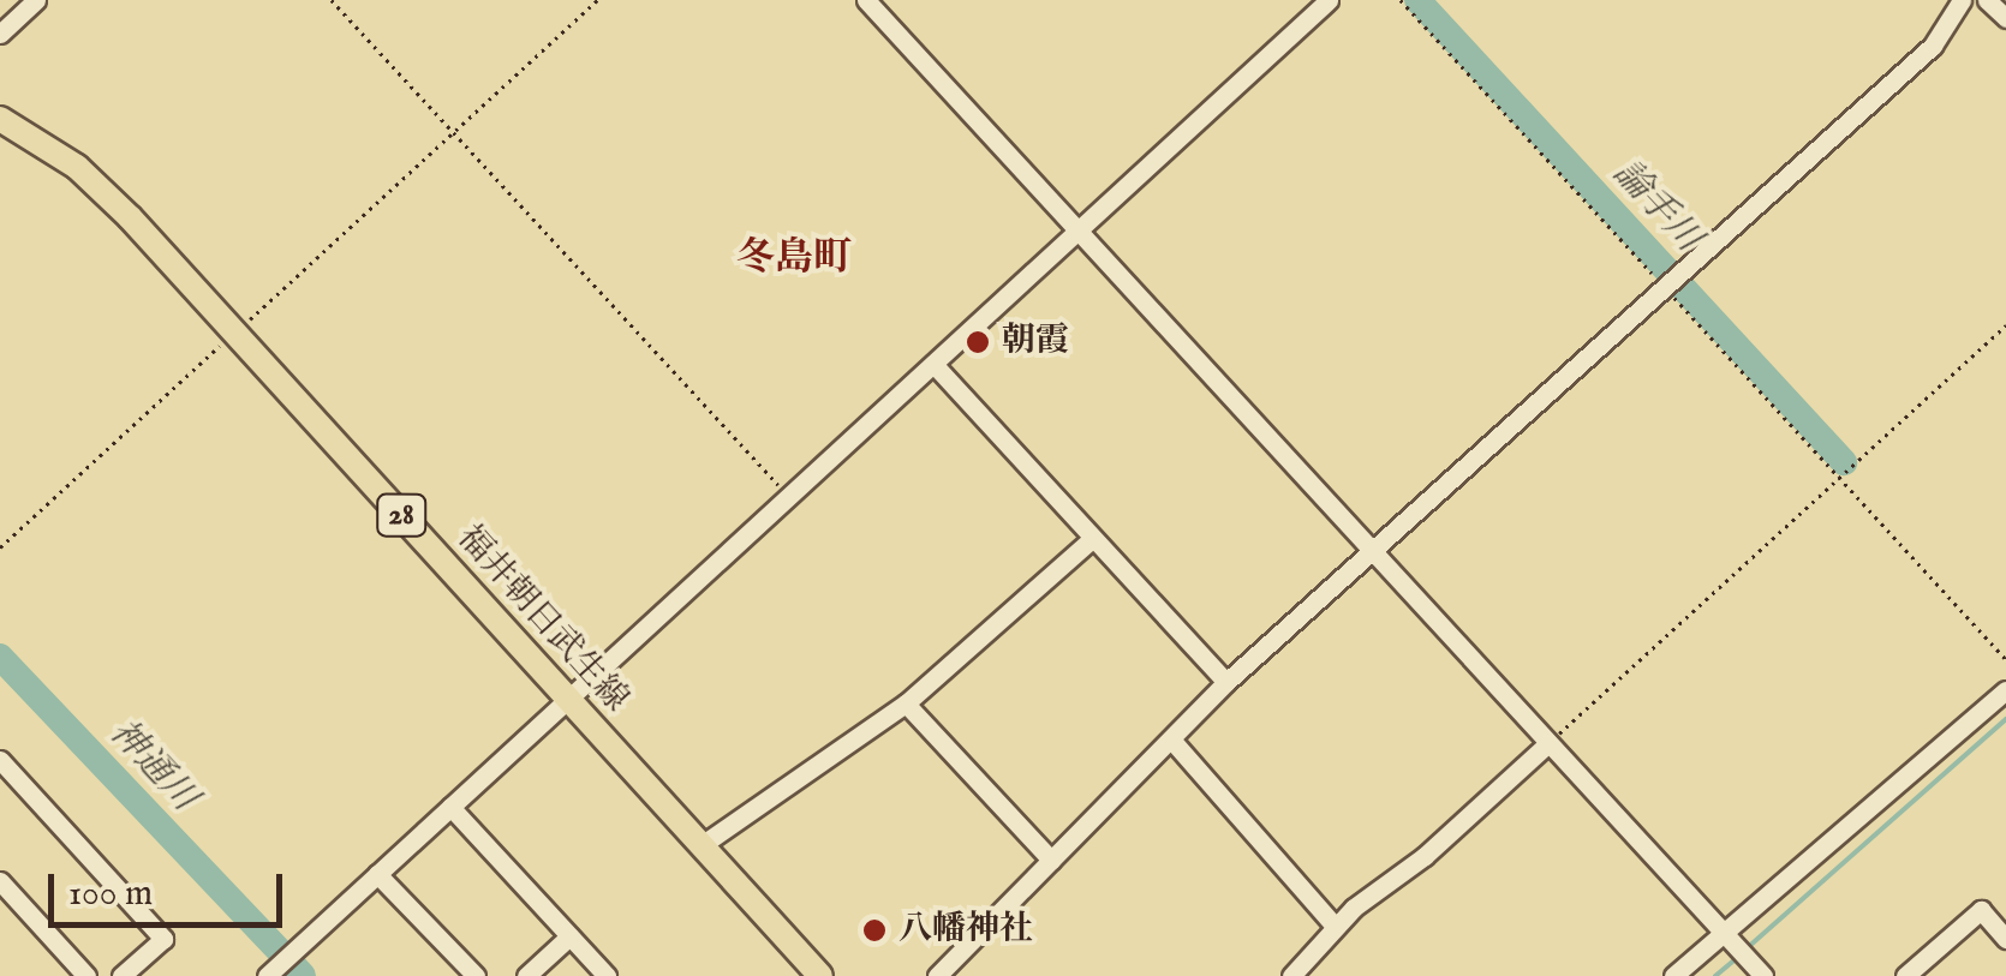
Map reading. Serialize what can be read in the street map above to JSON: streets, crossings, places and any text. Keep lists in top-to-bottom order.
{
  "streets": {
    "main road": ["28", "福井朝日武生線"]
  },
  "districts": ["冬島町"],
  "water": ["論手川", "神通川"],
  "places": ["朝霞", "八幡神社"],
  "scale_bar": "100 m"
}
